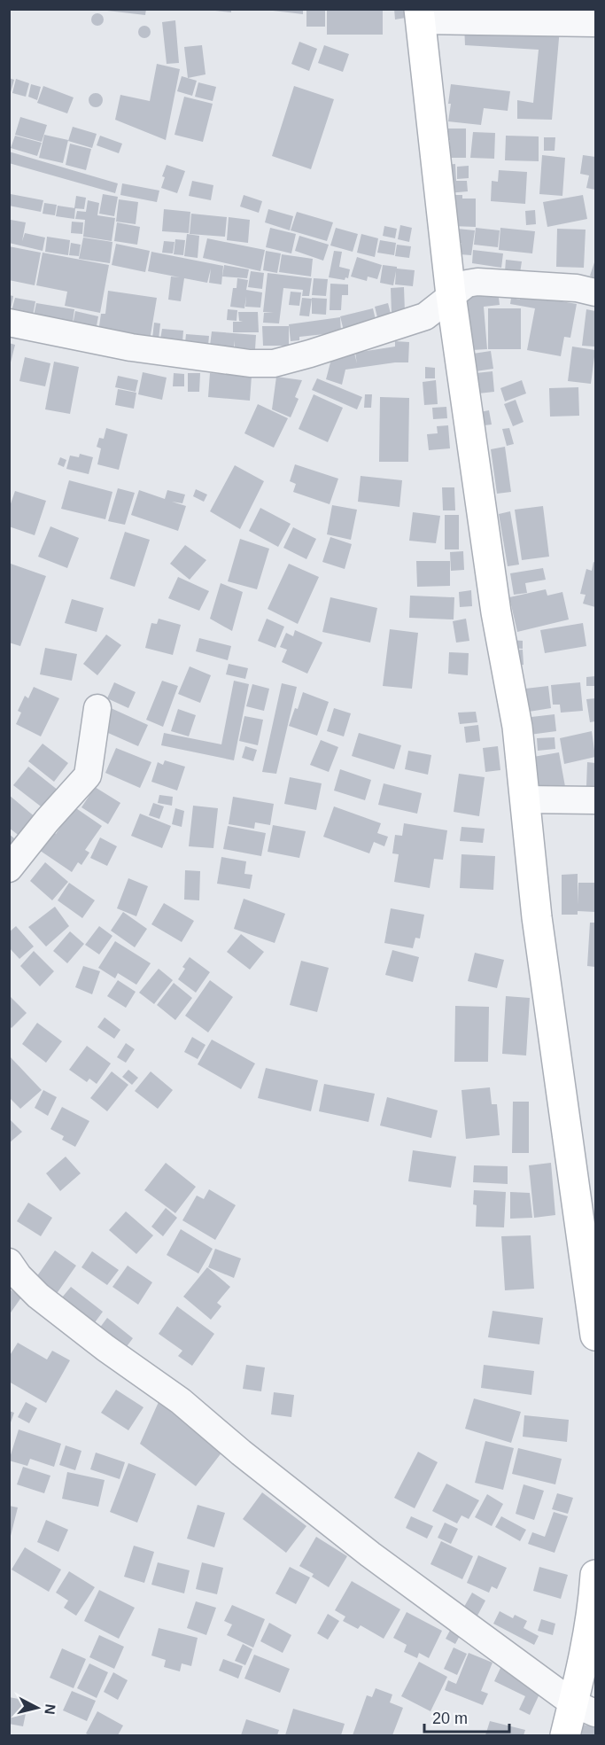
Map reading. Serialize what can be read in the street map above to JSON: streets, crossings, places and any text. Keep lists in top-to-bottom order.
{
  "scale_bar": "20 m",
  "north": "right"
}
